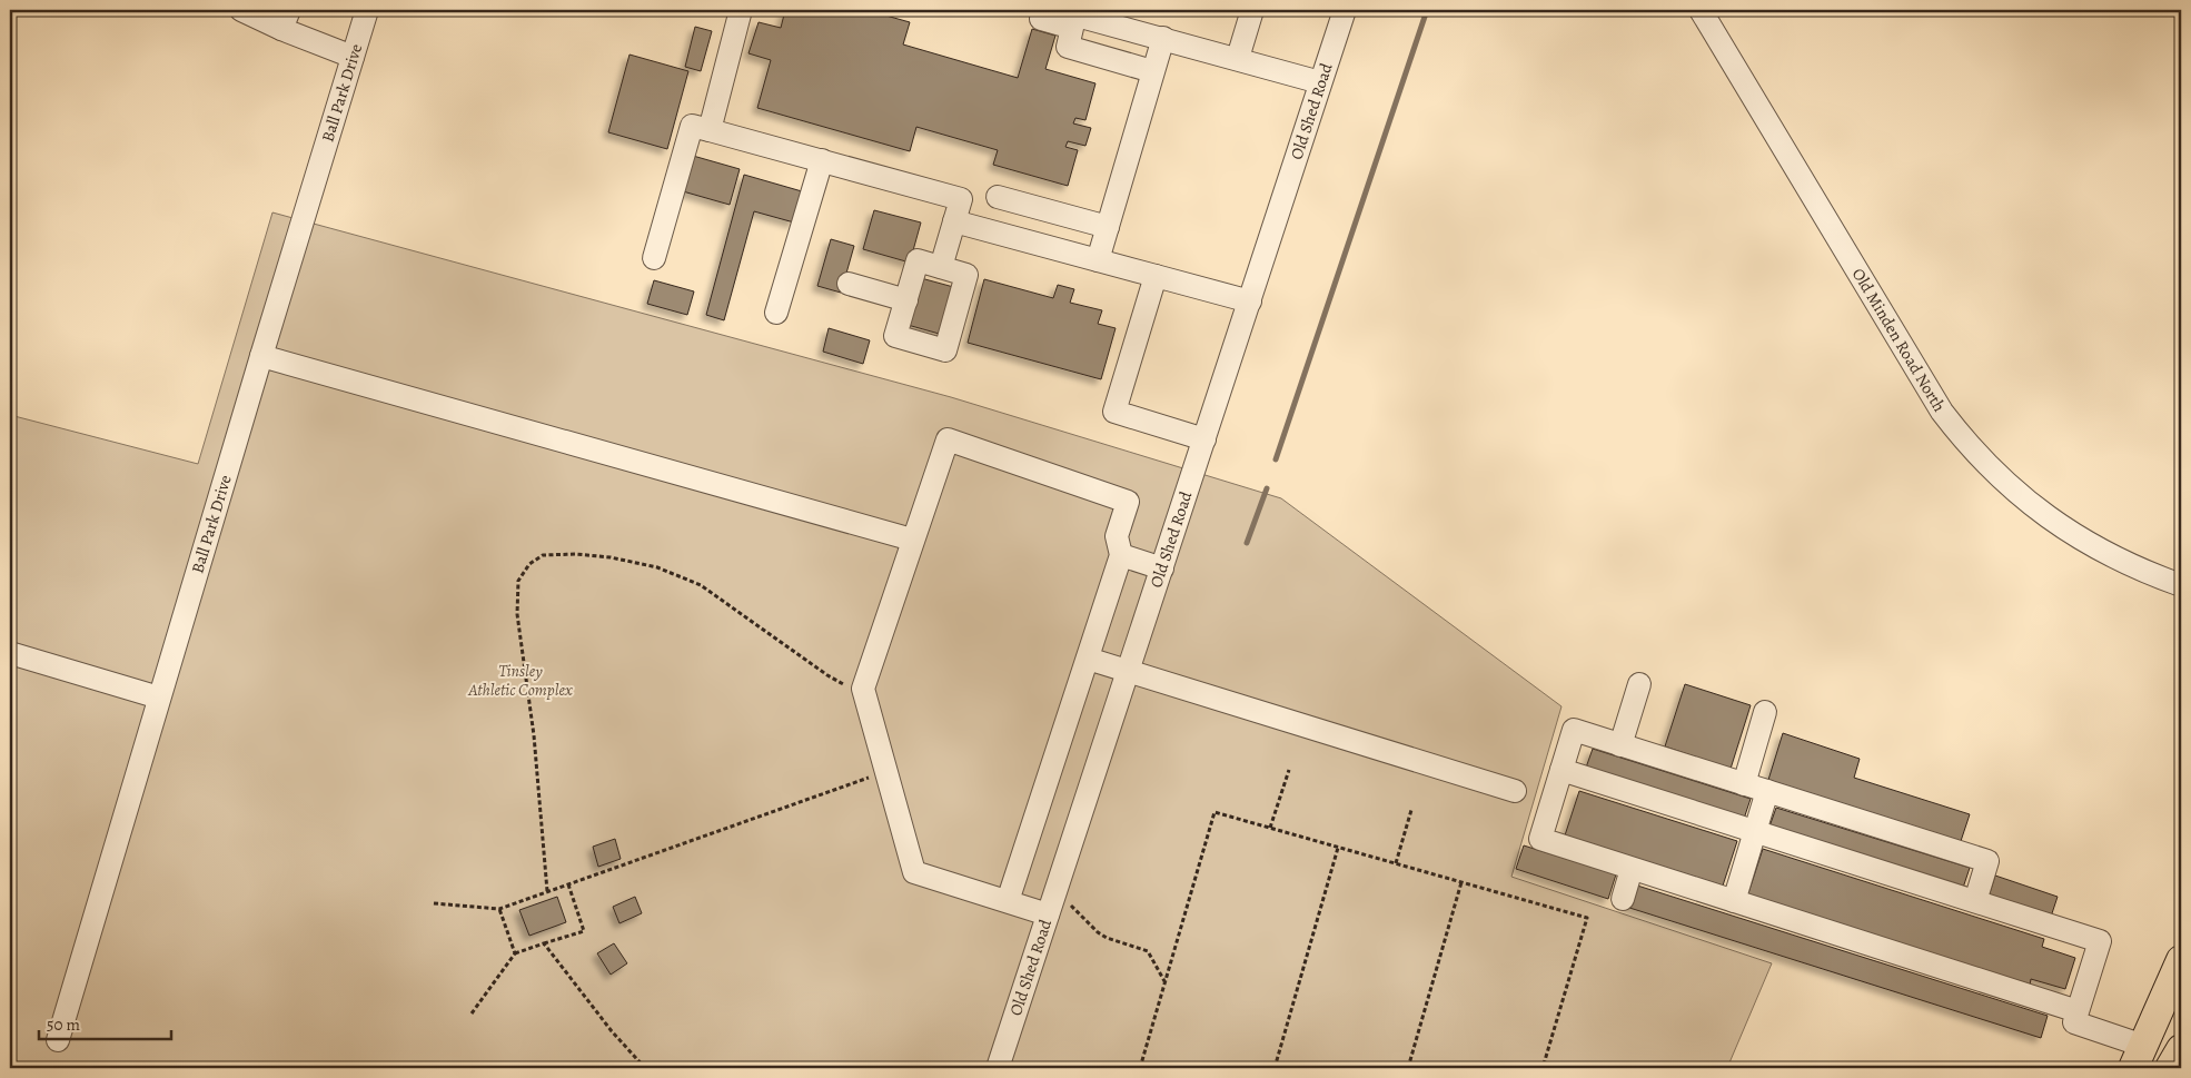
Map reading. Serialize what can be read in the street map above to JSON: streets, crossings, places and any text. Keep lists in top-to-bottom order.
{
  "streets": {
    "street": ["Ball Park Drive", "Old Shed Road", "Old Minden Road North"]
  },
  "parks": ["Tinsley Athletic Complex"],
  "scale_bar": "50 m"
}
